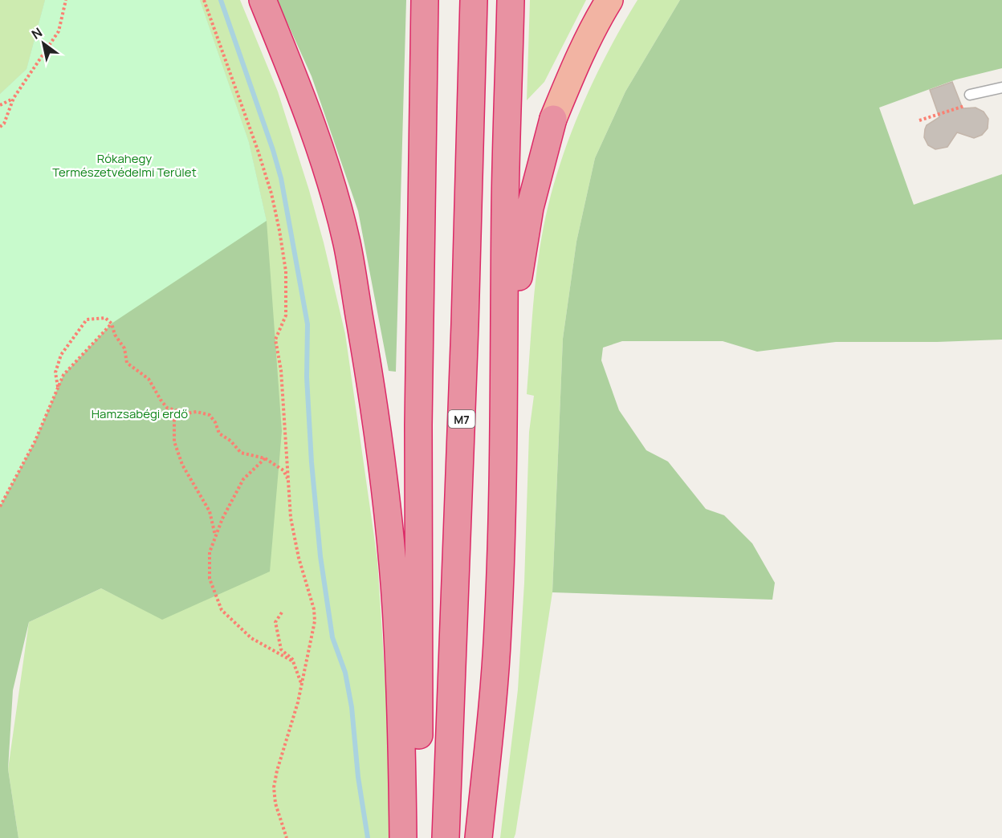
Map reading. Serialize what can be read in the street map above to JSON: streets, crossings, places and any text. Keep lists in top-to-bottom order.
{
  "streets": {
    "highway": ["M7"]
  },
  "parks": ["Rókahegy Természetvédelmi Terület", "Hamzsabégi erdő"],
  "north": "top left"
}
